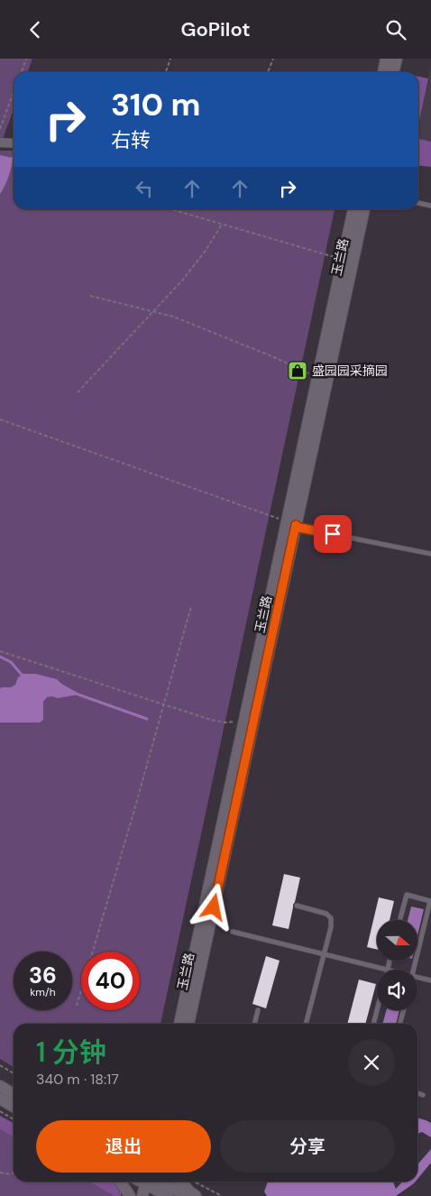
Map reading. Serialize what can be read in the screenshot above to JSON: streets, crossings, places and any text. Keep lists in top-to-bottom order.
{
  "streets": {
    "street": ["玉兰路"]
  },
  "places": {
    "shop": ["盛园园采摘园"]
  },
  "north": "right",
  "page": {
    "header": "GoPilot",
    "turn": ["310 m", "右转"],
    "speed": "36 km/h",
    "limit": "40",
    "heading": ["1 分钟", "340 m · 18:17"],
    "buttons": ["退出", "分享"]
  }
}
